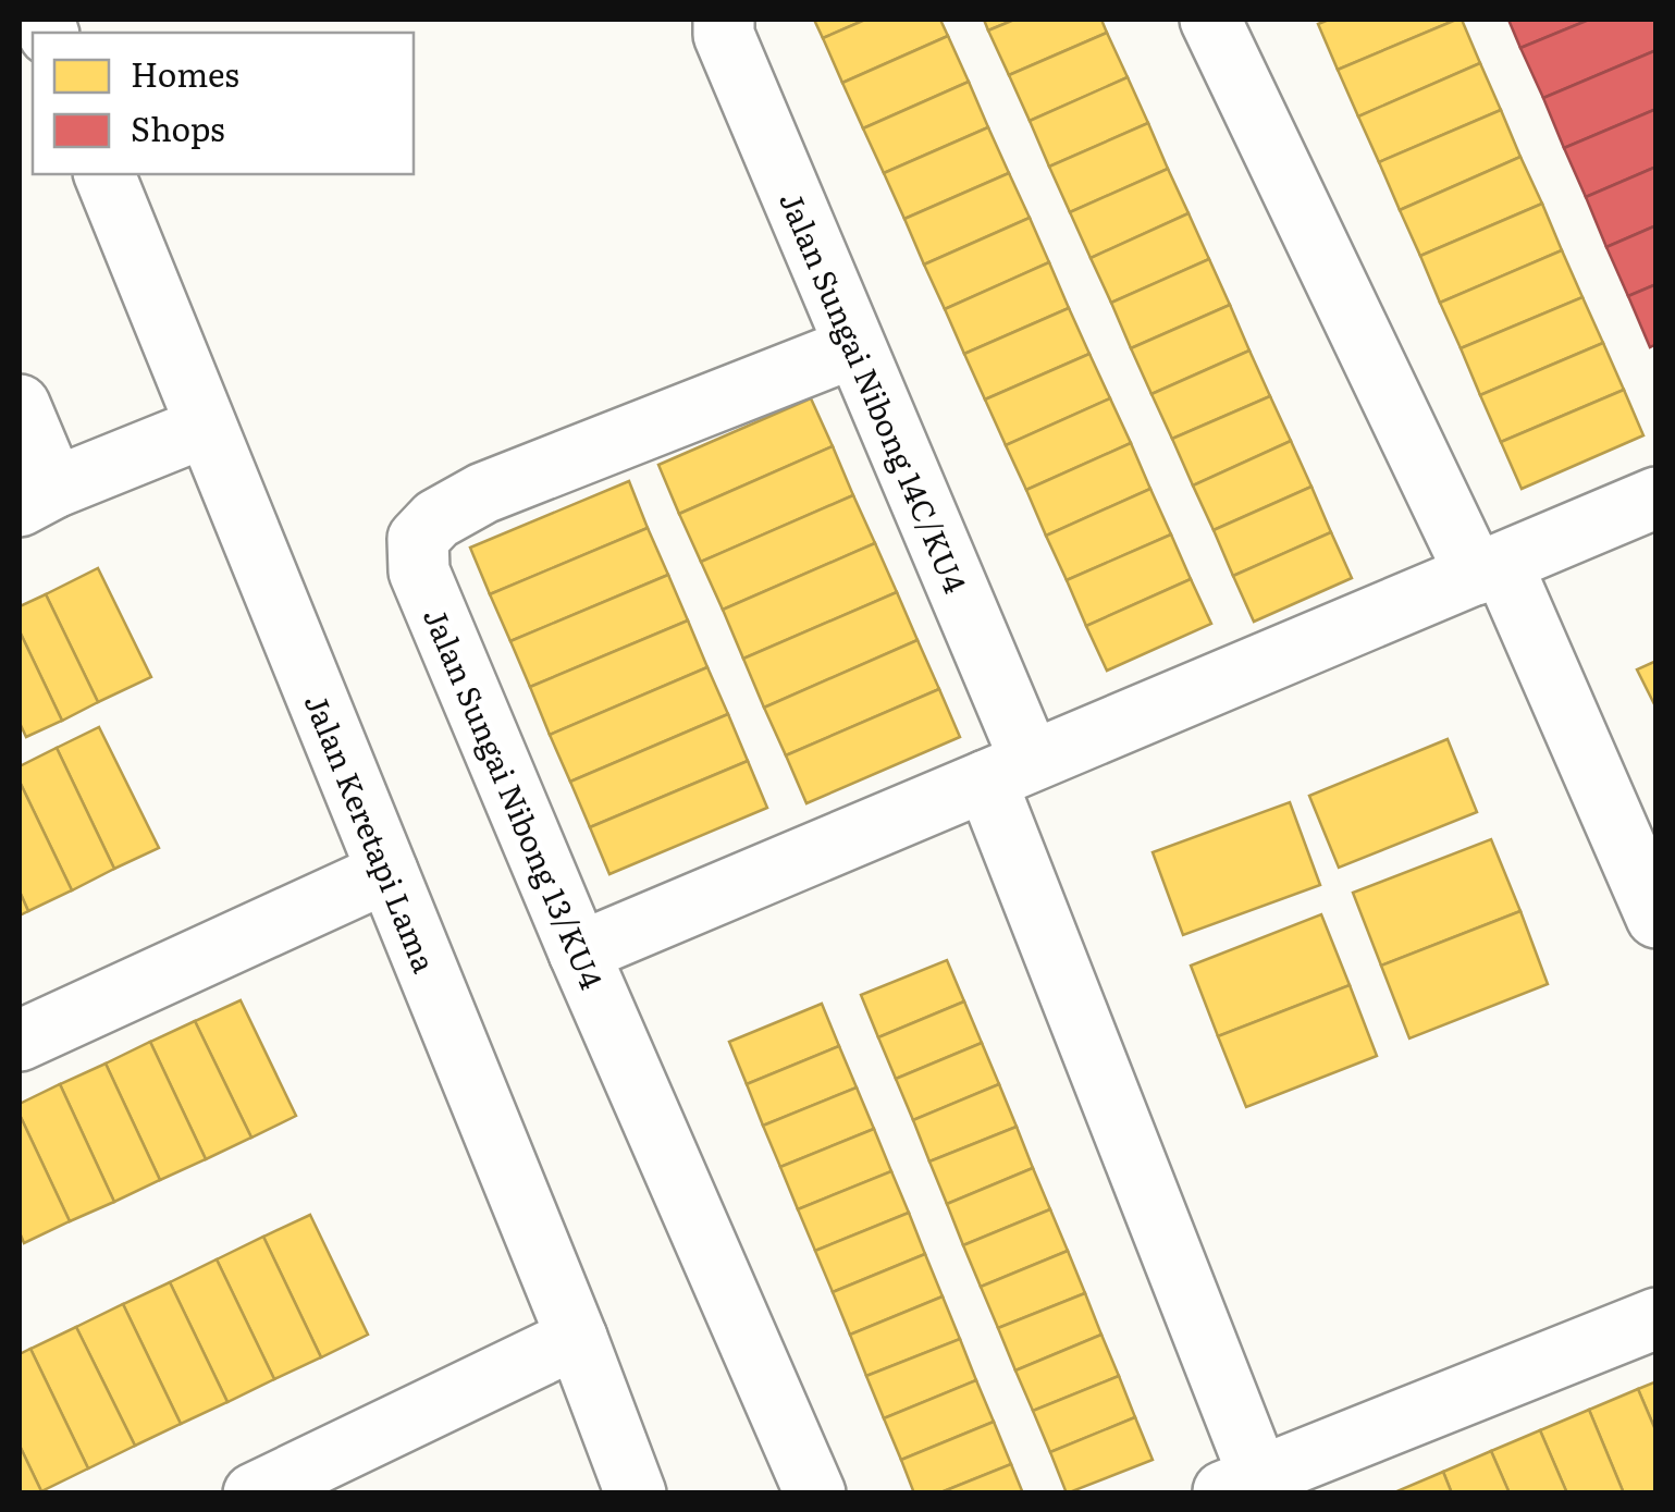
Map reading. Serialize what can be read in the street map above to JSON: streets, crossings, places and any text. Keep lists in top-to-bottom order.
{
  "streets": {
    "street": ["Jalan Sungai Nibong 14C/KU4", "Jalan Sungai Nibong 13/KU4", "Jalan Keretapi Lama"]
  },
  "crossings": [
    ["Jalan Sungai Nibong 14C/KU4", "Jalan Sungai Nibong 13/KU4"]
  ],
  "legend": ["Homes", "Shops"]
}
